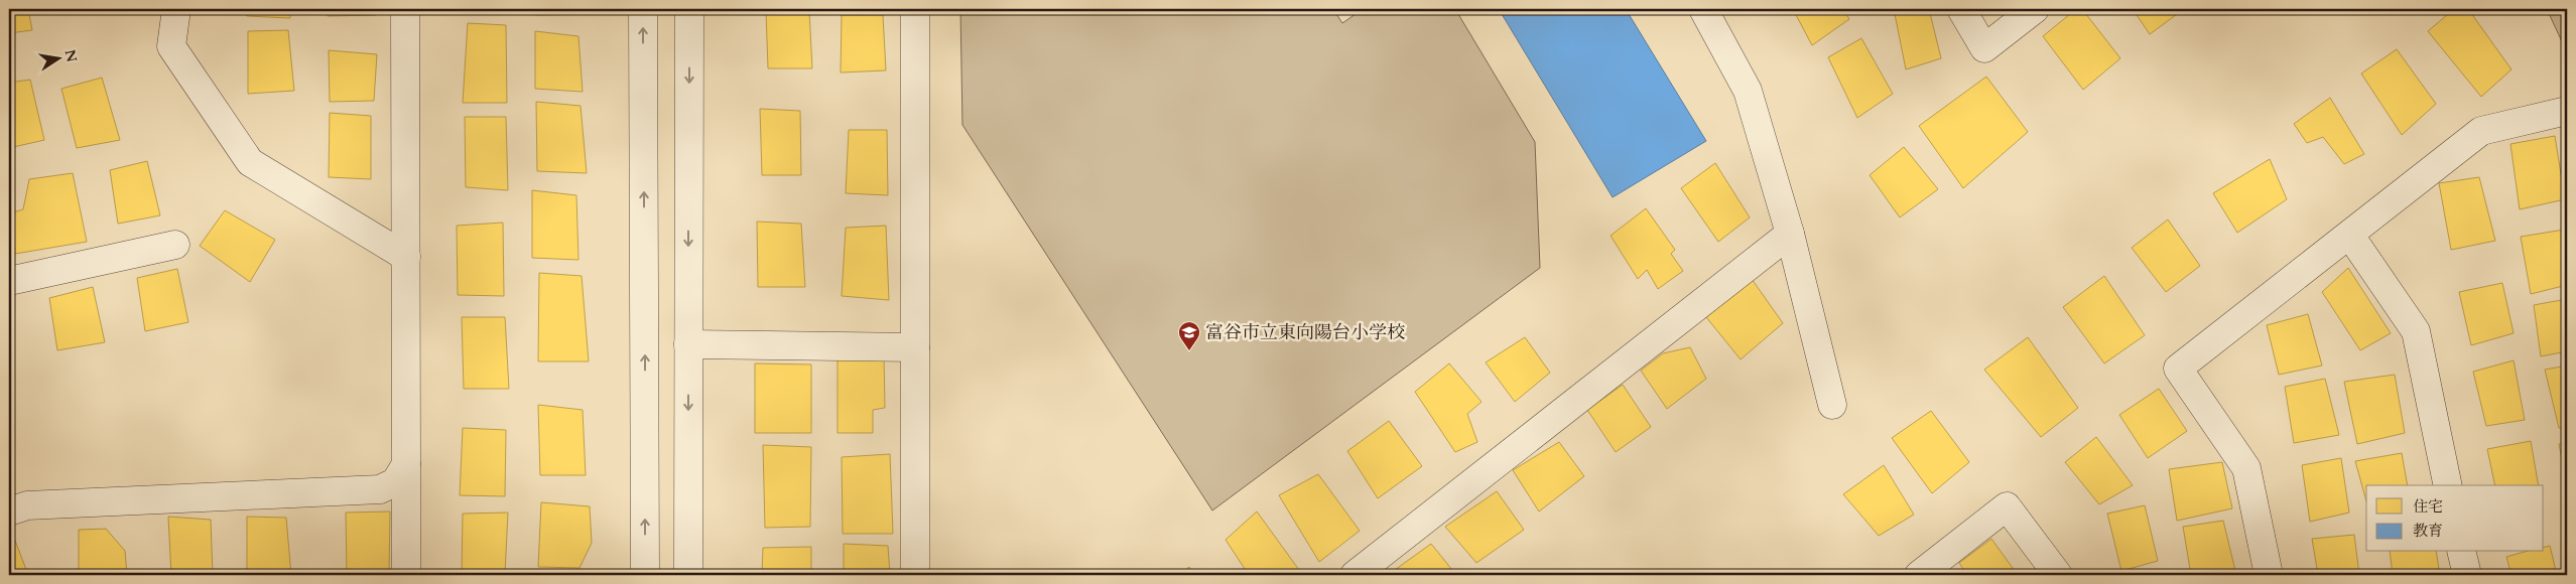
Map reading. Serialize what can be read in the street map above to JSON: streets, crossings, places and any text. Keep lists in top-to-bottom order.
{
  "places": {
    "school or university": ["富谷市立東向陽台小学校"]
  },
  "legend": ["住宅", "教育"],
  "north": "right"
}
